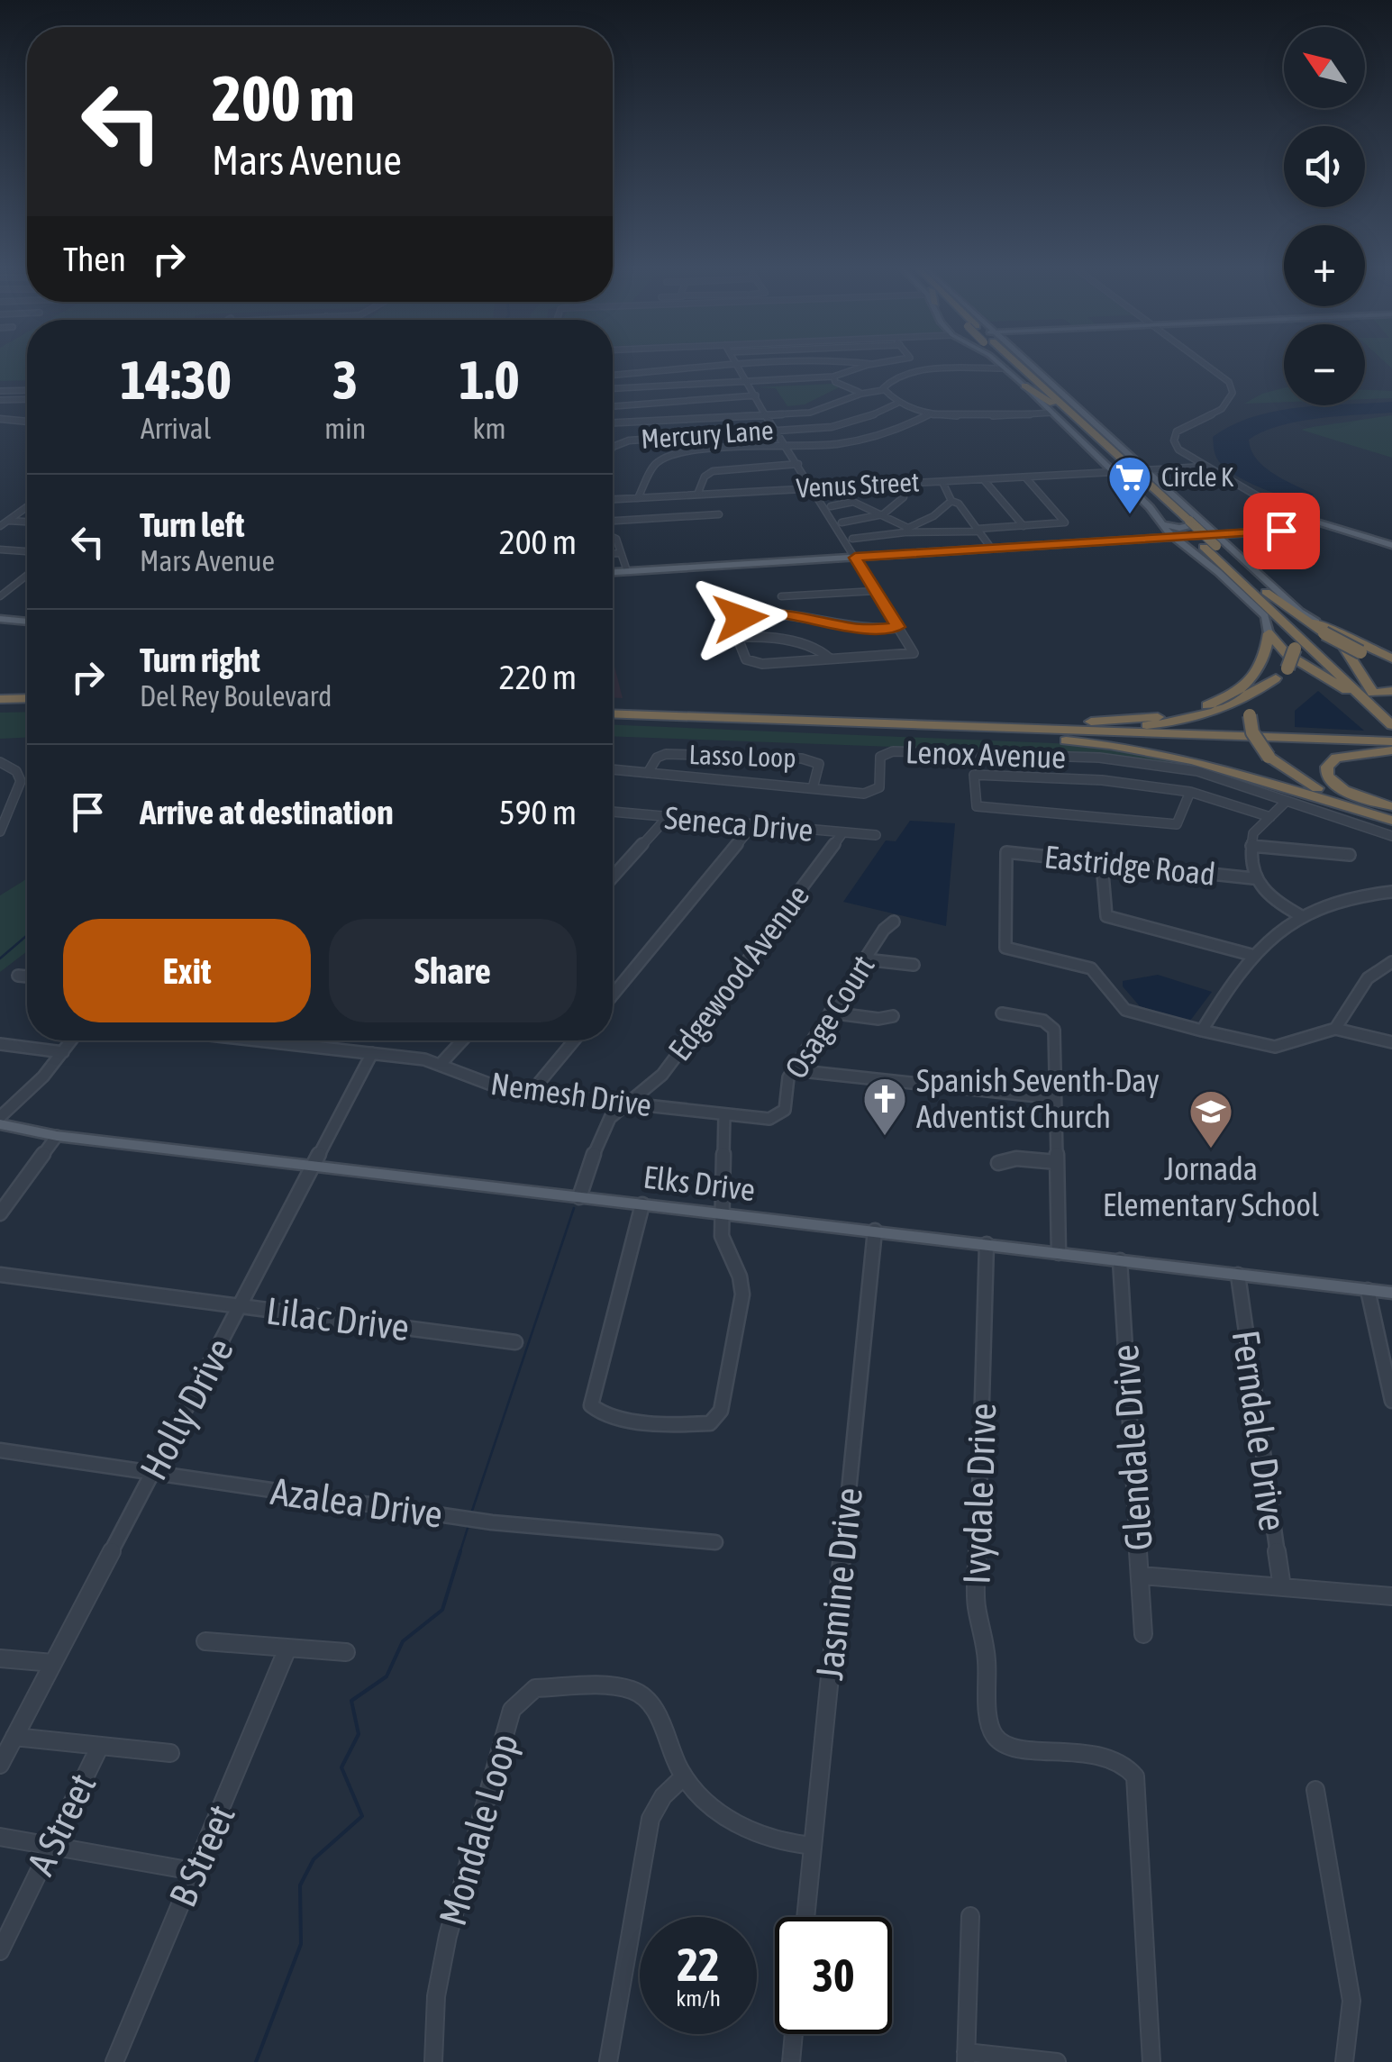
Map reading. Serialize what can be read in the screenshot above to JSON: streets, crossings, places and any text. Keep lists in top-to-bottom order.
{
  "streets": {
    "main road": ["Elks Drive"],
    "street": [
      "Mercury Lane",
      "Venus Street",
      "Lenox Avenue",
      "Lasso Loop",
      "Seneca Drive",
      "Eastridge Road",
      "Edgewood Avenue",
      "Osage Court",
      "Nemesh Drive",
      "Lilac Drive",
      "Holly Drive",
      "Ferndale Drive",
      "Glendale Drive",
      "Ivydale Drive",
      "Azalea Drive",
      "Jasmine Drive",
      "A Street",
      "Mondale Loop",
      "B Street"
    ]
  },
  "crossings": [
    ["Lenox Avenue", "Lasso Loop"],
    ["Seneca Drive", "Edgewood Avenue"],
    ["Edgewood Avenue", "Nemesh Drive"],
    ["Edgewood Avenue", "Elks Drive"],
    ["Osage Court", "Nemesh Drive"],
    ["Nemesh Drive", "Holly Drive"],
    ["Elks Drive", "Holly Drive"],
    ["Elks Drive", "Ferndale Drive"],
    ["Elks Drive", "Glendale Drive"],
    ["Elks Drive", "Ivydale Drive"],
    ["Elks Drive", "Jasmine Drive"],
    ["Lilac Drive", "Holly Drive"],
    ["Holly Drive", "Azalea Drive"],
    ["Jasmine Drive", "Mondale Loop"]
  ],
  "places": {
    "supermarket": ["Circle K"],
    "church": ["Spanish Seventh-Day Adventist Church"],
    "school or university": ["Jornada Elementary School"]
  },
  "north": "top left",
  "page": {
    "map_buttons": ["+", "−"],
    "turn": ["200 m", "Mars Avenue"],
    "then": "Then",
    "eta": [
      "14:30",
      "Arrival",
      "3",
      "min",
      "1.0",
      "km"
    ],
    "list": [
      {
        "name": "Turn left",
        "note": "Mars Avenue",
        "value": "200 m"
      },
      {
        "name": "Turn right",
        "note": "Del Rey Boulevard",
        "value": "220 m"
      },
      {
        "name": "Arrive at destination",
        "value": "590 m"
      }
    ],
    "buttons": ["Exit", "Share"],
    "speed": "22 km/h",
    "limit": "30"
  }
}
